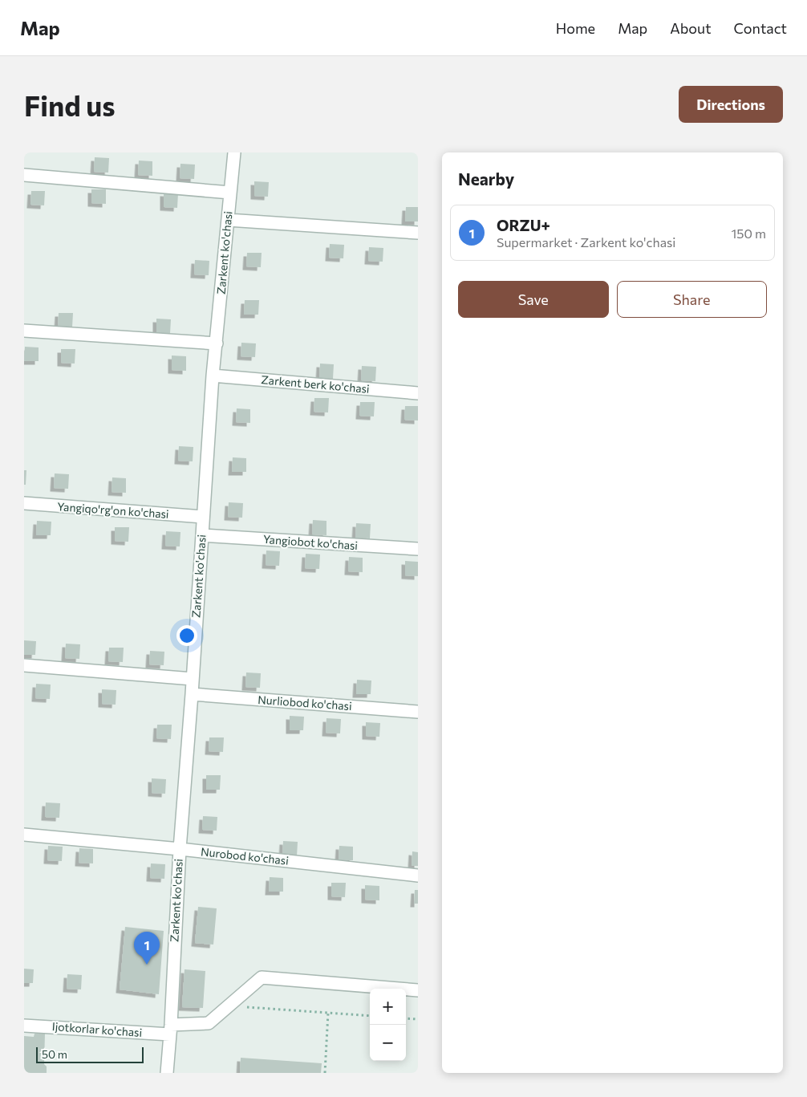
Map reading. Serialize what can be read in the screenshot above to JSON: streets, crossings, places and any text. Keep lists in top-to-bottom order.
{
  "streets": {
    "street": [
      "Zarkent ko'chasi",
      "Zarkent berk ko'chasi",
      "Yangiqo'rg'on ko'chasi",
      "Yangiobot ko'chasi",
      "Nurliobod ko'chasi",
      "Nurobod ko'chasi",
      "Ijotkorlar ko'chasi"
    ]
  },
  "crossings": [
    ["Zarkent ko'chasi", "Zarkent berk ko'chasi"],
    ["Zarkent ko'chasi", "Yangiqo'rg'on ko'chasi"],
    ["Zarkent ko'chasi", "Yangiobot ko'chasi"],
    ["Zarkent ko'chasi", "Nurliobod ko'chasi"],
    ["Zarkent ko'chasi", "Nurobod ko'chasi"],
    ["Zarkent ko'chasi", "Ijotkorlar ko'chasi"]
  ],
  "scale_bar": "50 m",
  "page": {
    "header": "Map",
    "nav": [
      "Home",
      "Map",
      "About",
      "Contact"
    ],
    "buttons": [
      "Directions",
      ["Save", "Share"]
    ],
    "title": "Find us",
    "heading": "Nearby",
    "list": [
      {
        "mark": "1",
        "name": "ORZU+",
        "note": "Supermarket · Zarkent ko'chasi",
        "value": "150 m"
      }
    ],
    "pins": "1",
    "map_buttons": ["+", "−"],
    "scale": "50 m"
  }
}
